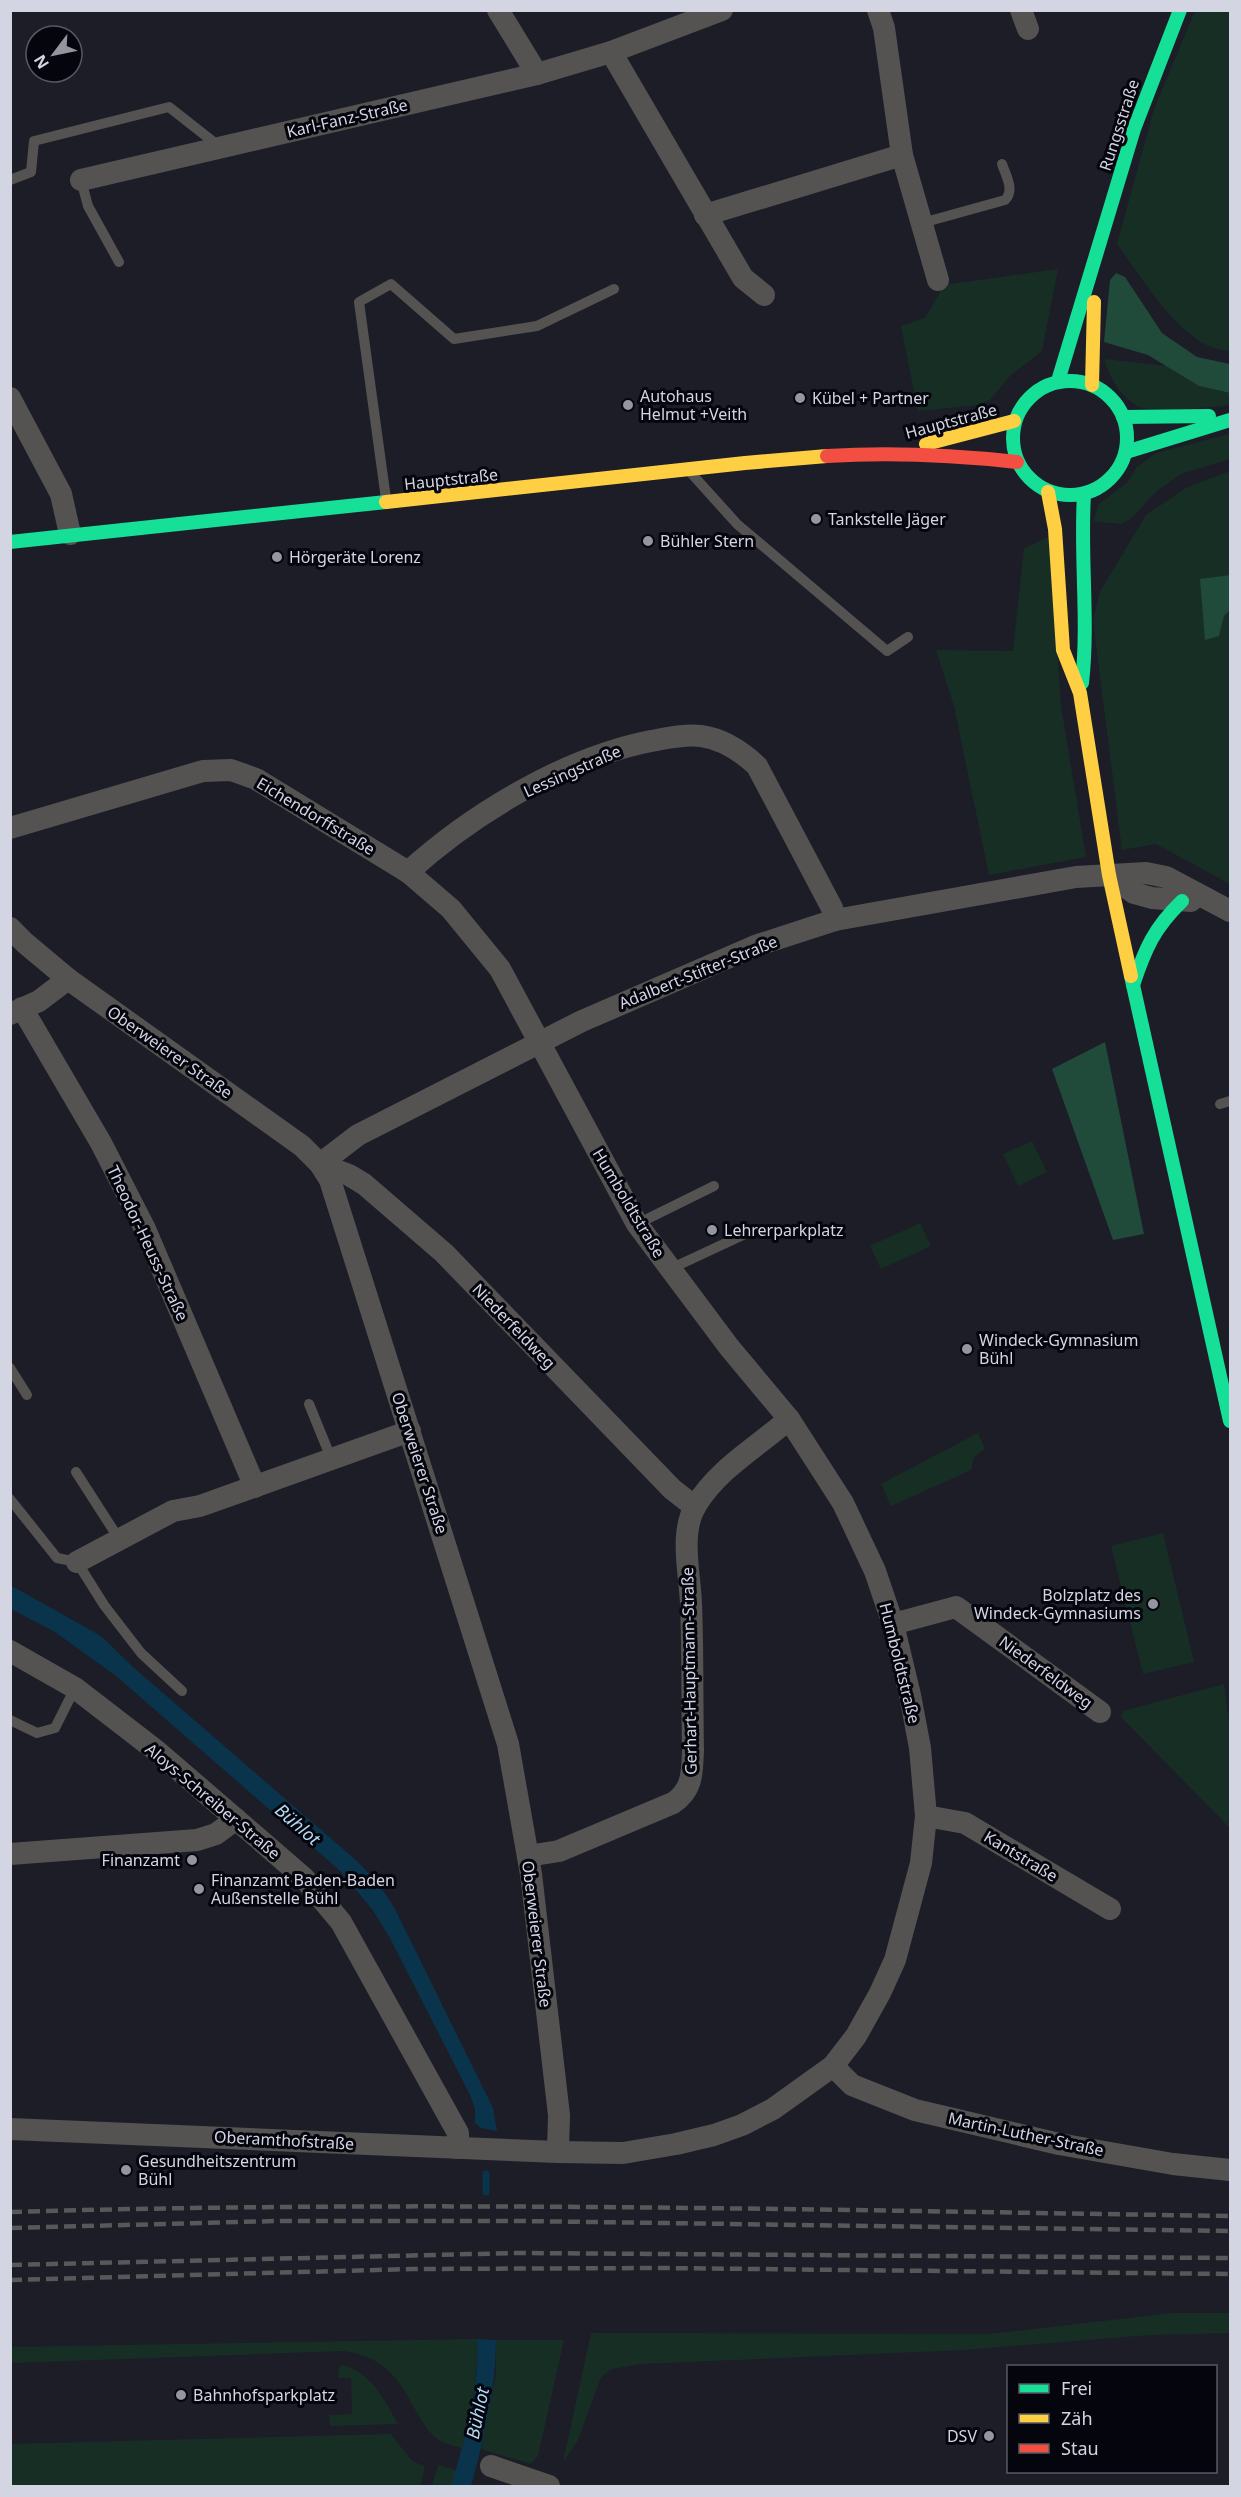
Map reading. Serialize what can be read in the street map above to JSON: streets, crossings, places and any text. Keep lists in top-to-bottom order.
{
  "streets": {
    "street": [
      "Karl-Fanz-Straße",
      "Rungsstraße",
      "Hauptstraße",
      "Lessingstraße",
      "Eichendorffstraße",
      "Adalbert-Stifter-Straße",
      "Oberweierer Straße",
      "Humboldtstraße",
      "Theodor-Heuss-Straße",
      "Niederfeldweg",
      "Gerhart-Hauptmann-Straße",
      "Aloys-Schreiber-Straße",
      "Kantstraße",
      "Martin-Luther-Straße",
      "Oberamthofstraße"
    ]
  },
  "crossings": [
    ["Rungsstraße", "Hauptstraße"],
    ["Lessingstraße", "Eichendorffstraße"],
    ["Lessingstraße", "Adalbert-Stifter-Straße"],
    ["Eichendorffstraße", "Adalbert-Stifter-Straße"],
    ["Eichendorffstraße", "Humboldtstraße"],
    ["Adalbert-Stifter-Straße", "Oberweierer Straße"],
    ["Adalbert-Stifter-Straße", "Humboldtstraße"],
    ["Adalbert-Stifter-Straße", "Niederfeldweg"],
    ["Oberweierer Straße", "Humboldtstraße"],
    ["Oberweierer Straße", "Niederfeldweg"],
    ["Oberweierer Straße", "Gerhart-Hauptmann-Straße"],
    ["Oberweierer Straße", "Oberamthofstraße"],
    ["Humboldtstraße", "Niederfeldweg"],
    ["Humboldtstraße", "Gerhart-Hauptmann-Straße"],
    ["Humboldtstraße", "Kantstraße"],
    ["Humboldtstraße", "Martin-Luther-Straße"],
    ["Humboldtstraße", "Oberamthofstraße"],
    ["Niederfeldweg", "Gerhart-Hauptmann-Straße"],
    ["Aloys-Schreiber-Straße", "Oberamthofstraße"]
  ],
  "water": ["Bühlot"],
  "places": [
    "Kübel + Partner",
    "Autohaus Helmut +Veith",
    "Tankstelle Jäger",
    "Bühler Stern",
    "Hörgeräte Lorenz",
    "Lehrerparkplatz",
    "Windeck-Gymnasium Bühl",
    "Bolzplatz des Windeck-Gymnasiums",
    "Finanzamt",
    "Finanzamt Baden-Baden Außenstelle Bühl",
    "Gesundheitszentrum Bühl",
    "Bahnhofsparkplatz",
    "DSV"
  ],
  "legend": ["Frei", "Zäh", "Stau"],
  "north": "bottom left"
}
